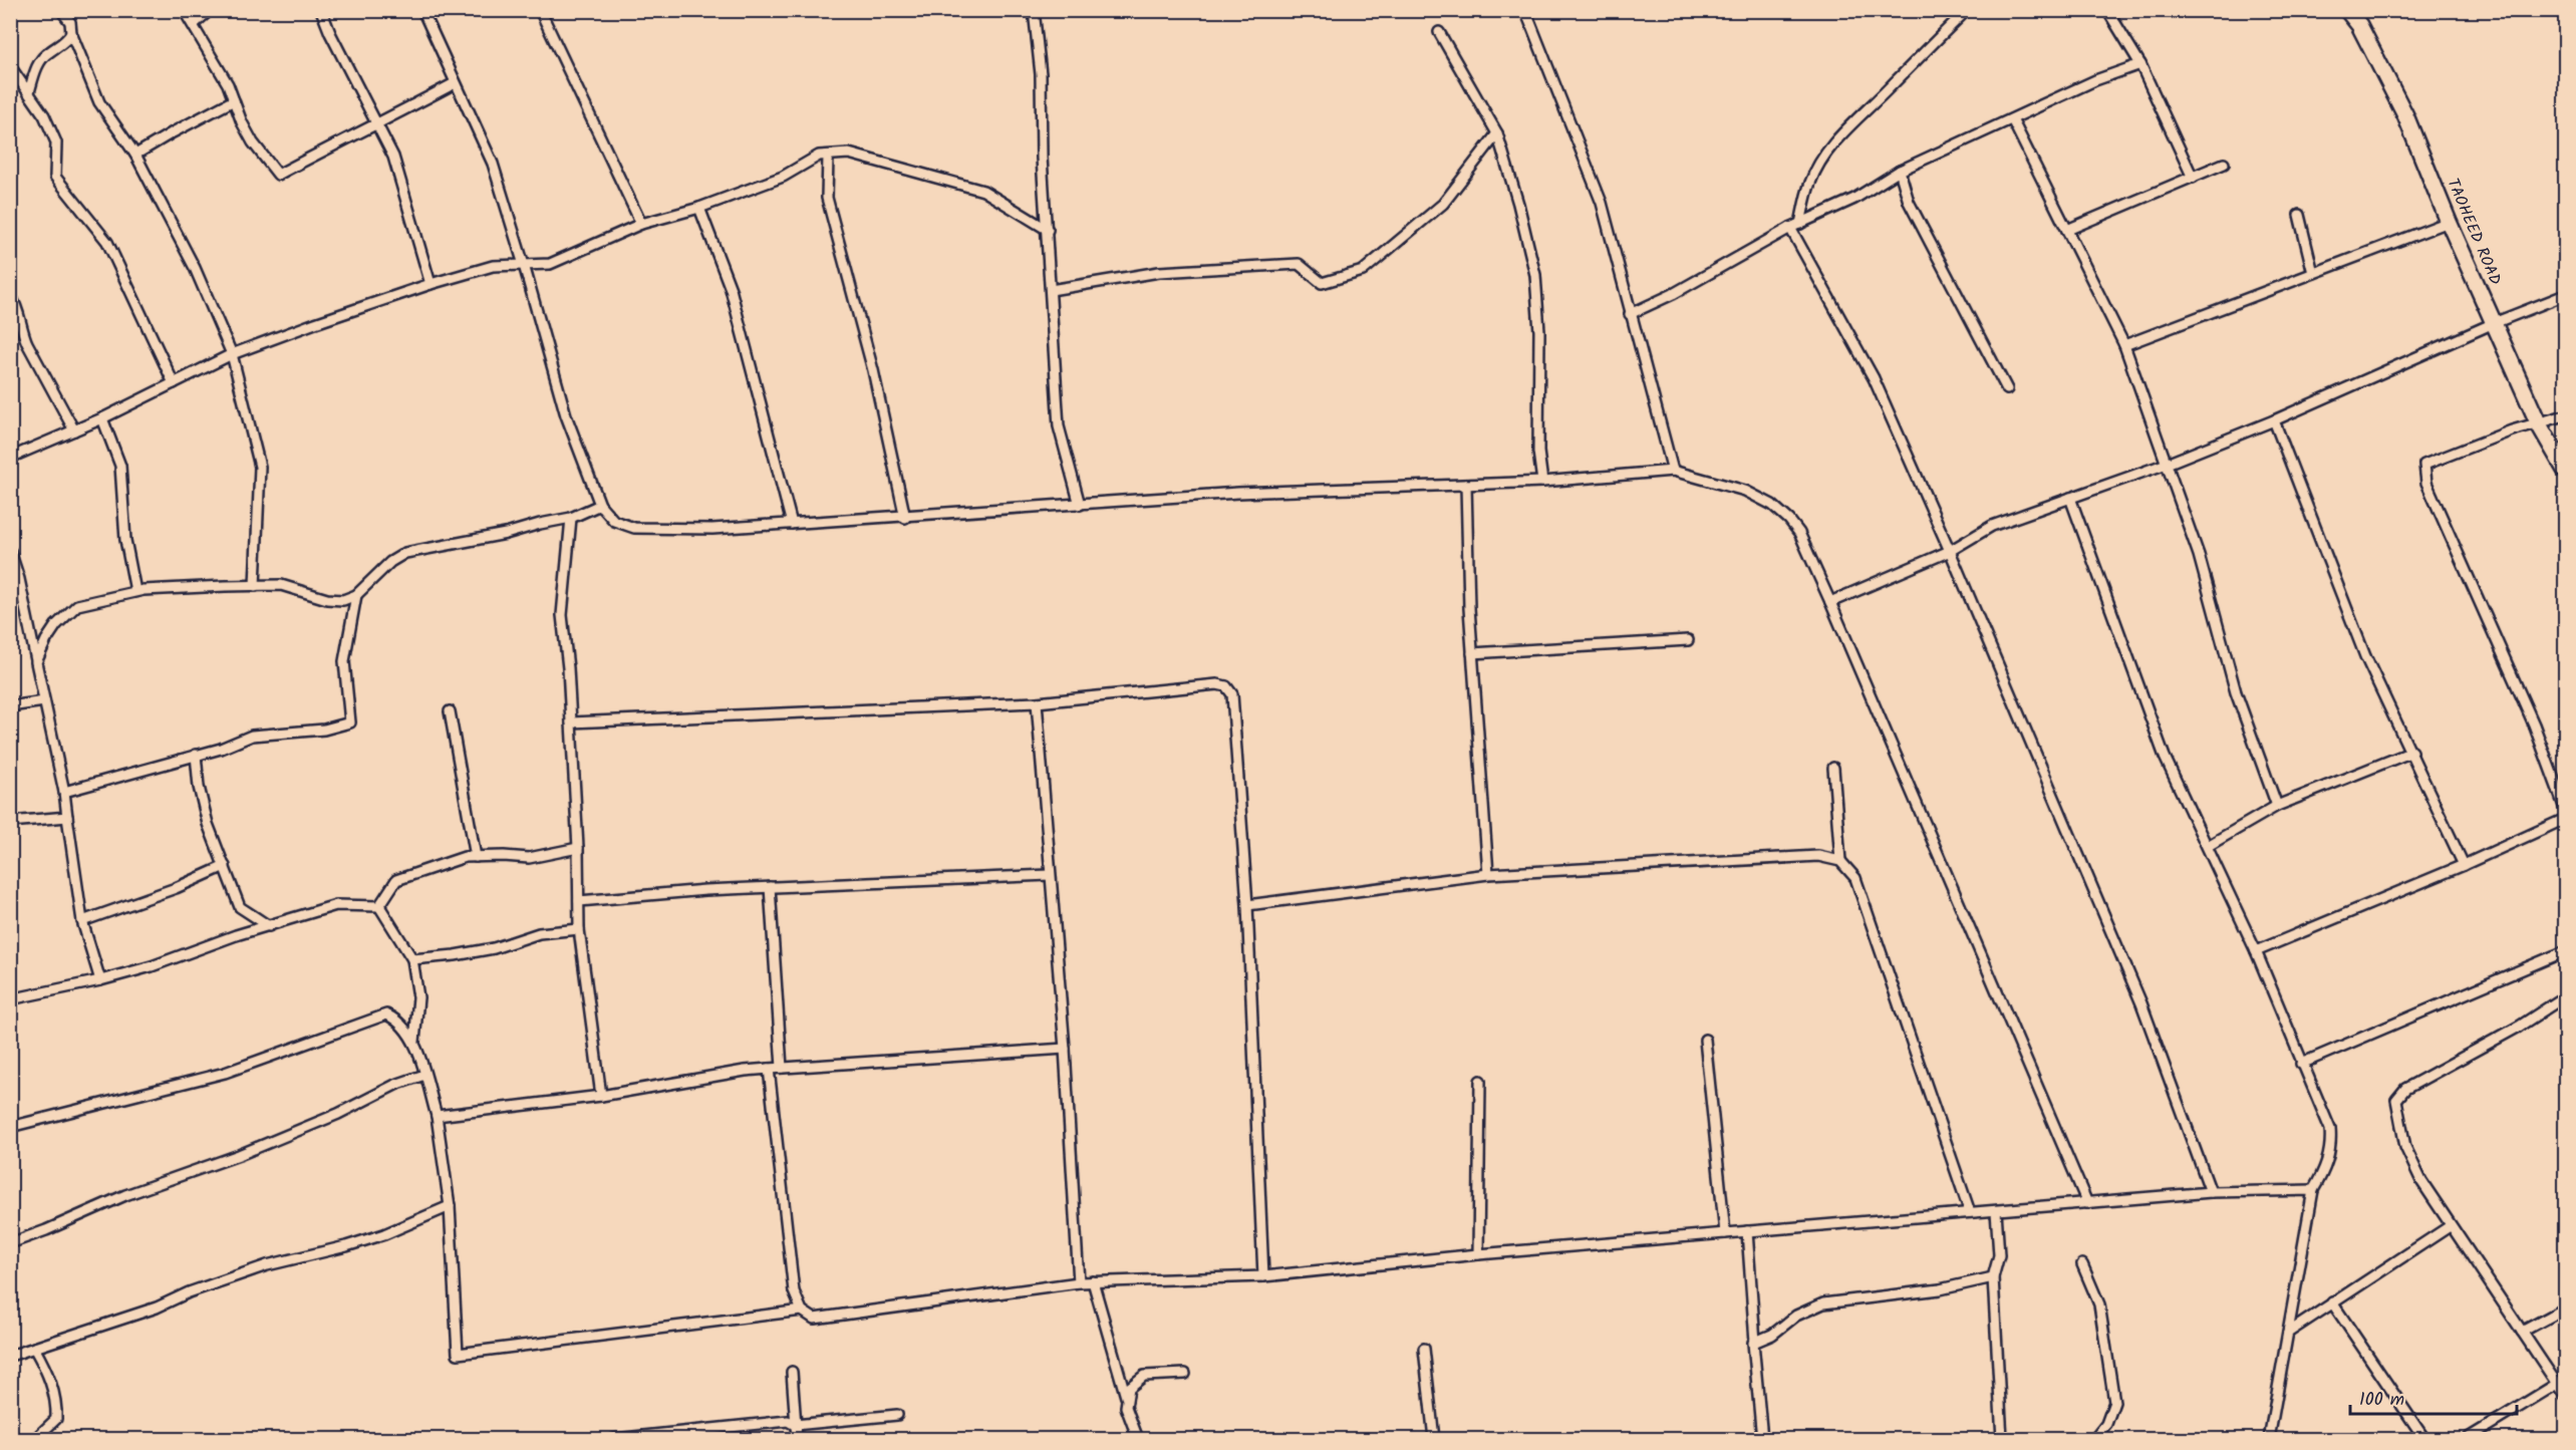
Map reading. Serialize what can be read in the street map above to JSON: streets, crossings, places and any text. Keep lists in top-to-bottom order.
{
  "streets": {
    "main road": ["TAOHEED ROAD"]
  },
  "scale_bar": "100 m"
}
